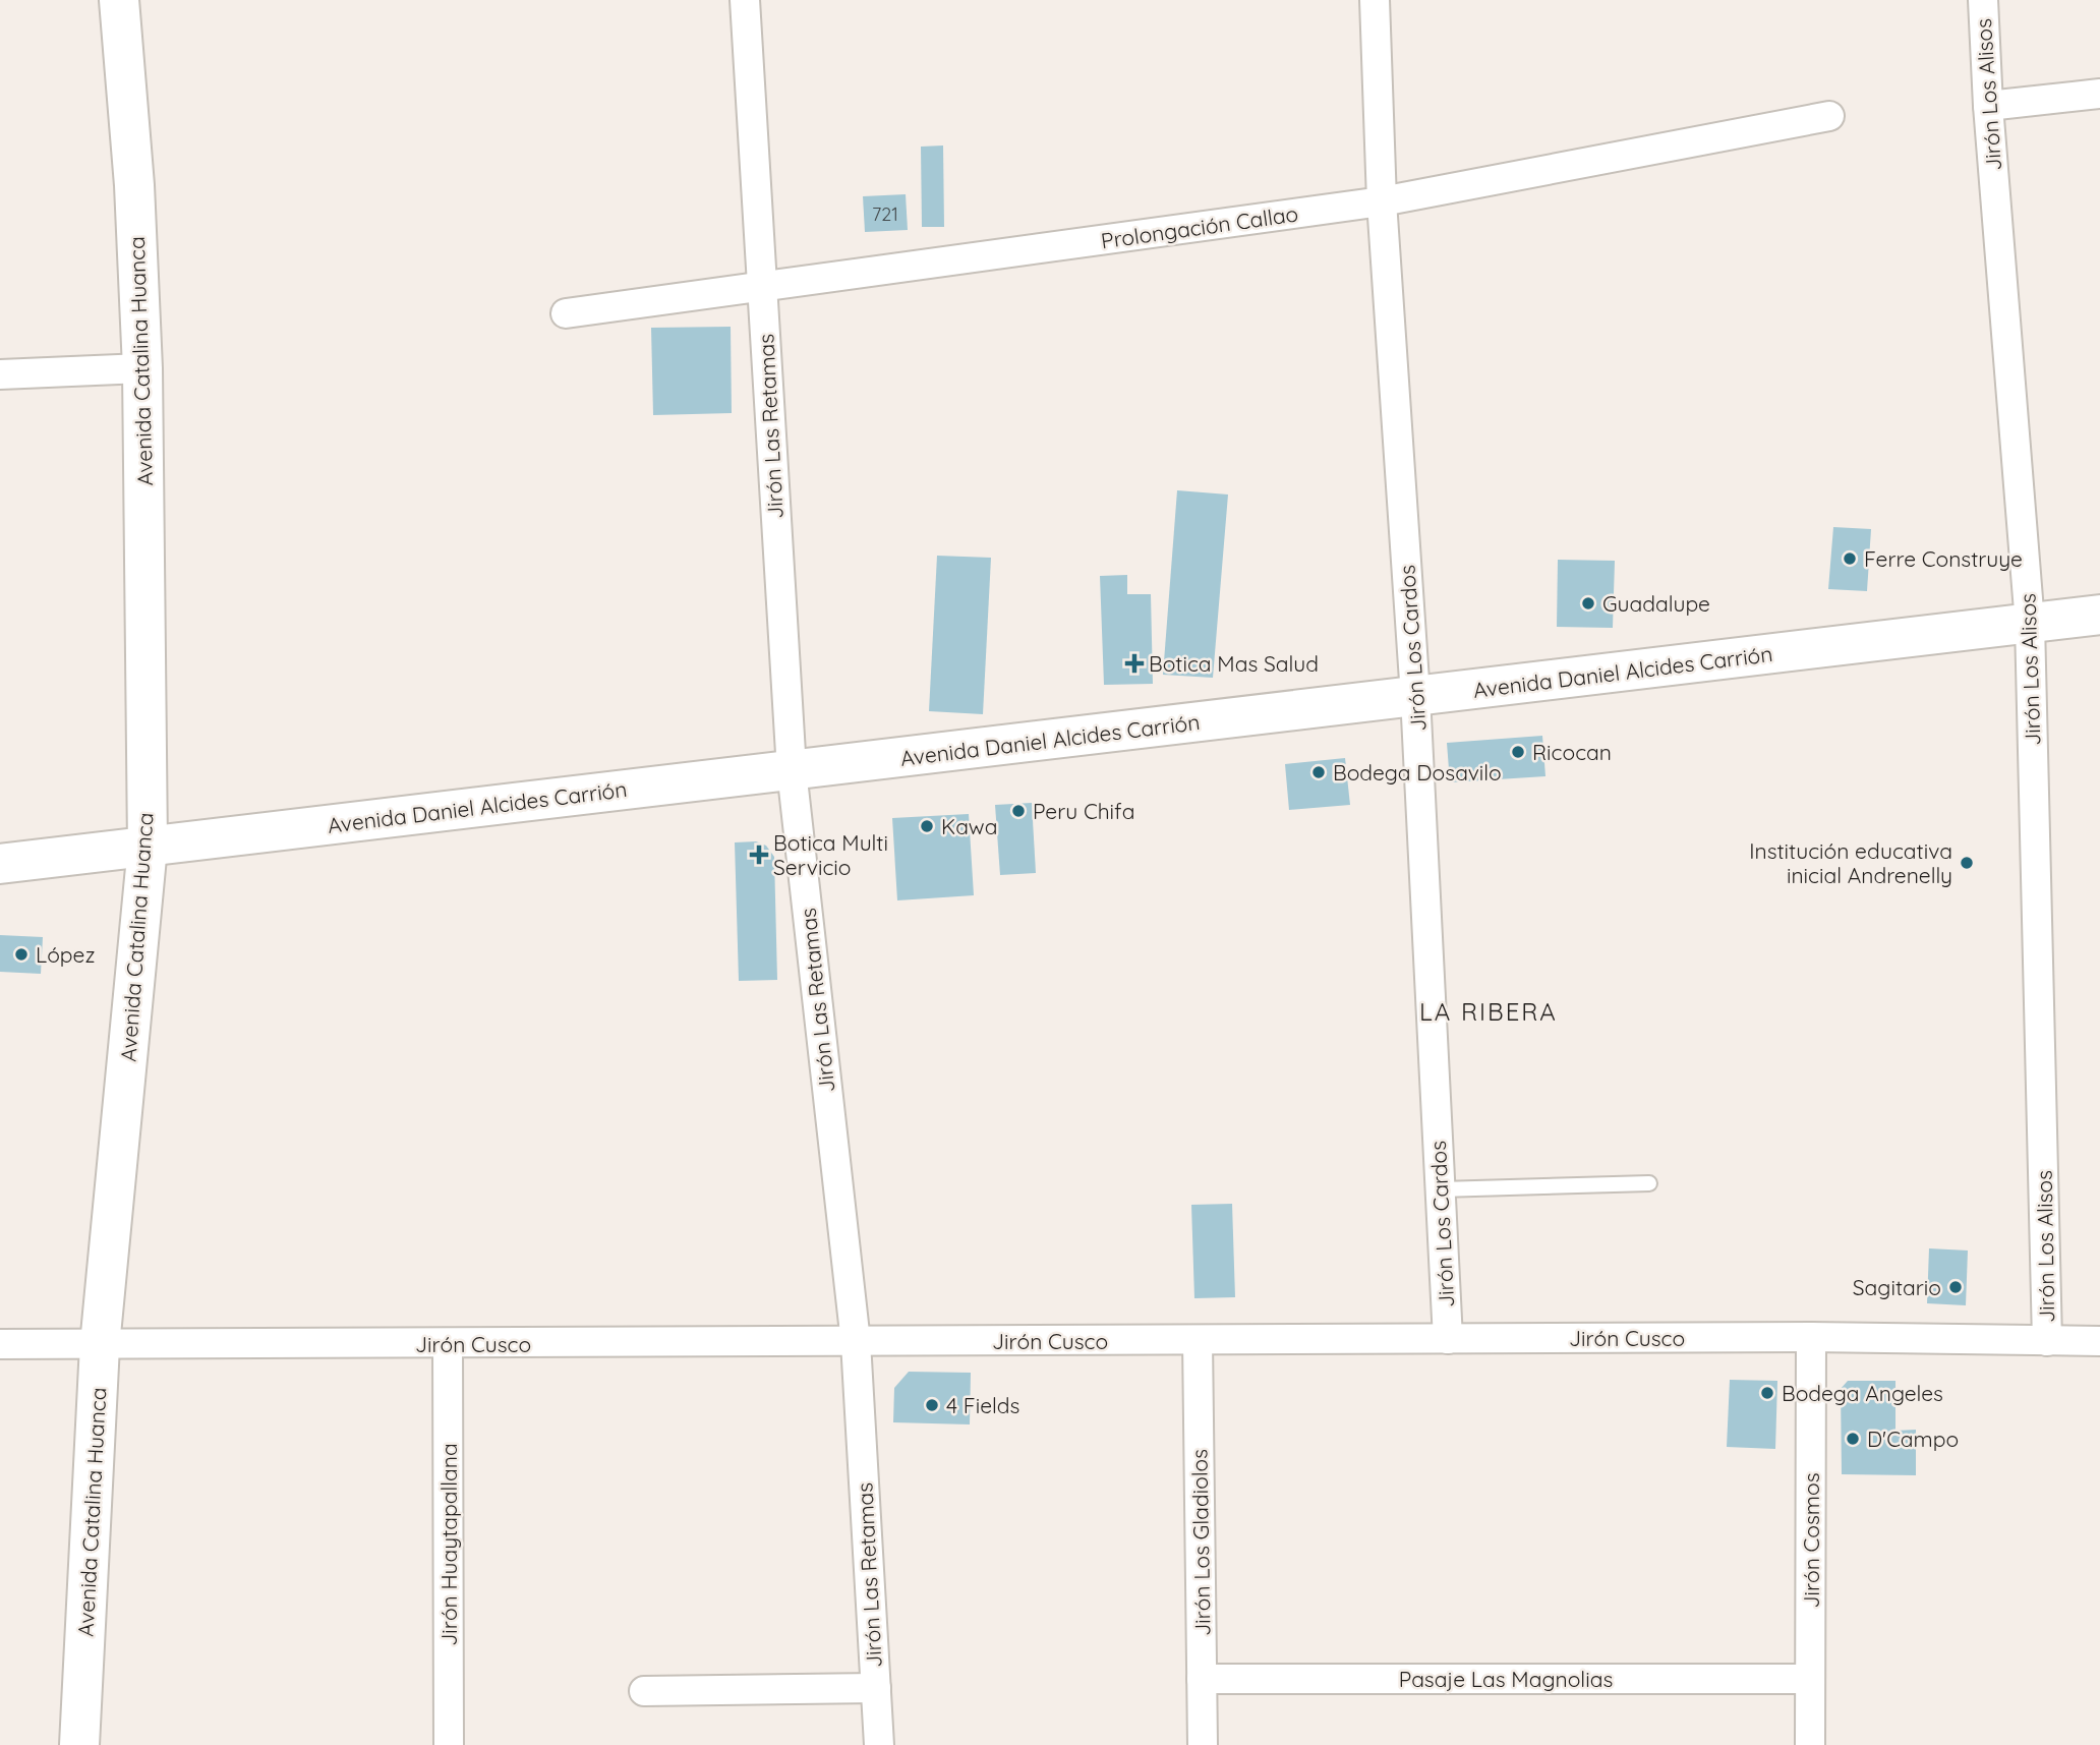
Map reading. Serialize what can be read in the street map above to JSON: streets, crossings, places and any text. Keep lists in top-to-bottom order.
{
  "streets": {
    "main road": ["Avenida Catalina Huanca", "Avenida Daniel Alcides Carrión"],
    "street": [
      "Jirón Los Alisos",
      "Prolongación Callao",
      "Jirón Las Retamas",
      "Jirón Los Cardos",
      "Jirón Cusco",
      "Jirón Cosmos",
      "Jirón Los Gladiolos",
      "Jirón Huaytapallana",
      "Pasaje Las Magnolias"
    ]
  },
  "crossings": [
    ["Jirón Los Alisos", "Avenida Daniel Alcides Carrión"],
    ["Jirón Los Alisos", "Jirón Cusco"],
    ["Prolongación Callao", "Jirón Las Retamas"],
    ["Prolongación Callao", "Jirón Los Cardos"],
    ["Avenida Catalina Huanca", "Avenida Daniel Alcides Carrión"],
    ["Avenida Catalina Huanca", "Jirón Cusco"],
    ["Jirón Las Retamas", "Avenida Daniel Alcides Carrión"],
    ["Jirón Las Retamas", "Jirón Cusco"],
    ["Jirón Los Cardos", "Avenida Daniel Alcides Carrión"],
    ["Jirón Los Cardos", "Jirón Cusco"],
    ["Jirón Cusco", "Jirón Cosmos"],
    ["Jirón Cusco", "Jirón Los Gladiolos"],
    ["Jirón Cusco", "Jirón Huaytapallana"],
    ["Jirón Cosmos", "Pasaje Las Magnolias"],
    ["Jirón Los Gladiolos", "Pasaje Las Magnolias"]
  ],
  "districts": ["LA RIBERA"],
  "places": {
    "other": [
      "Ferre Construye",
      "Guadalupe",
      "Ricocan",
      "Bodega Dosavilo",
      "Peru Chifa",
      "Kawa",
      "Institución educativa inicial Andrenelly",
      "López",
      "Sagitario",
      "Bodega Angeles",
      "4 Fields",
      "D'Campo"
    ],
    "health": ["Botica Mas Salud", "Botica Multi Servicio"]
  },
  "house_numbers": ["721"]
}
